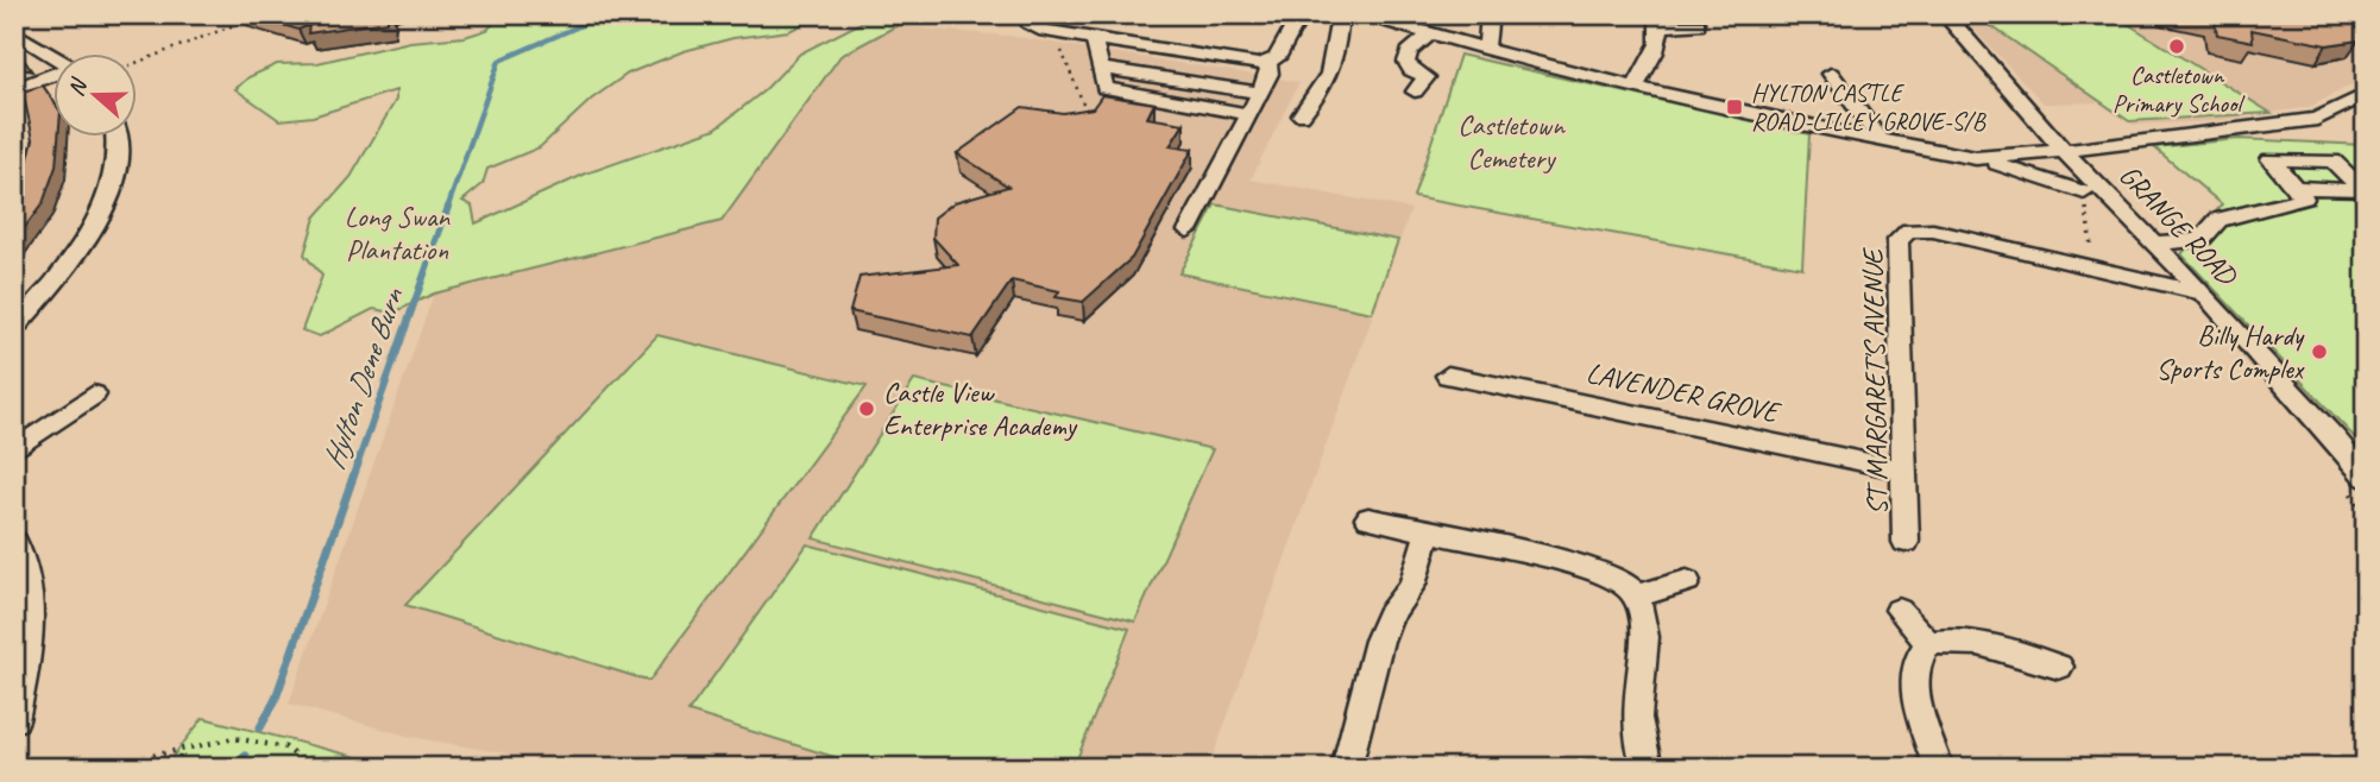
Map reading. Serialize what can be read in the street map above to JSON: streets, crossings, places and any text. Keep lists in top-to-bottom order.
{
  "streets": {
    "street": ["GRANGE ROAD", "ST MARGARET'S AVENUE", "LAVENDER GROVE"]
  },
  "crossings": [
    ["GRANGE ROAD", "ST MARGARET'S AVENUE"],
    ["ST MARGARET'S AVENUE", "LAVENDER GROVE"]
  ],
  "water": ["Hylton Dene Burn"],
  "parks": ["Castletown Cemetery", "Long Swan Plantation"],
  "places": {
    "other": ["Castletown Primary School", "Billy Hardy Sports Complex", "Castle View Enterprise Academy"],
    "transit": ["HYLTON CASTLE ROAD-LILLEY GROVE-S/B"]
  },
  "north": "left"
}
